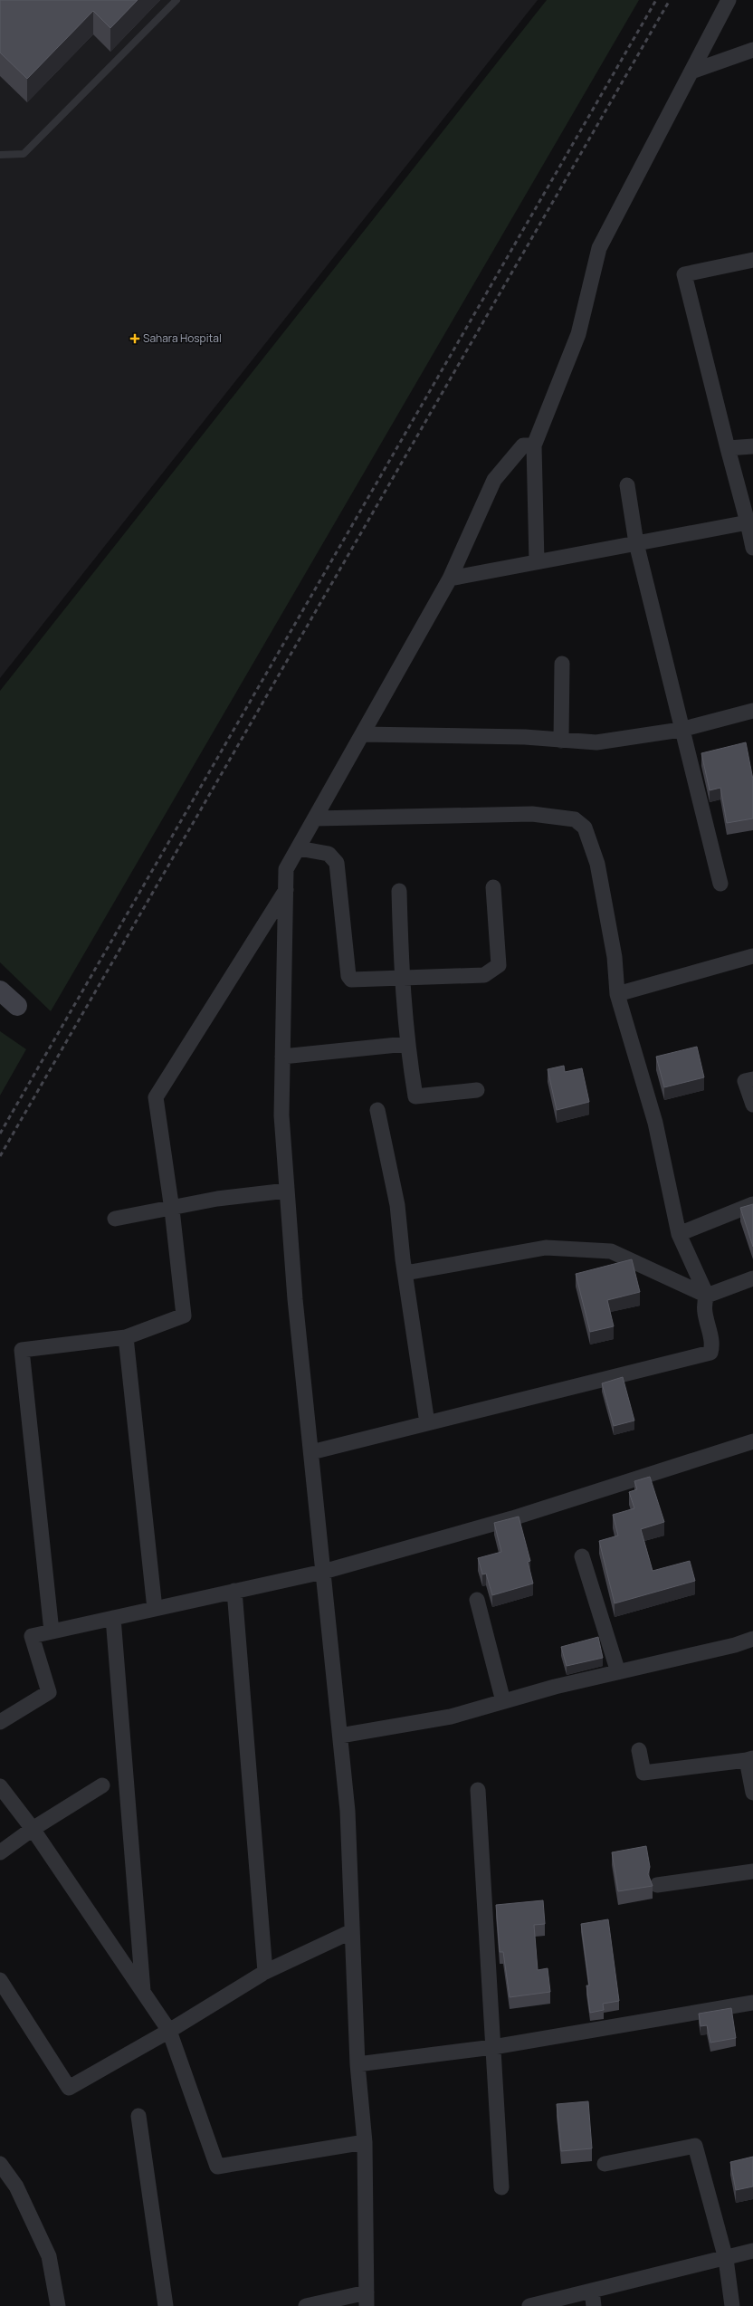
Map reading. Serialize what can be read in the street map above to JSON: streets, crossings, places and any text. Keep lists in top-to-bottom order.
{
  "places": {
    "health": ["Sahara Hospital"]
  }
}
